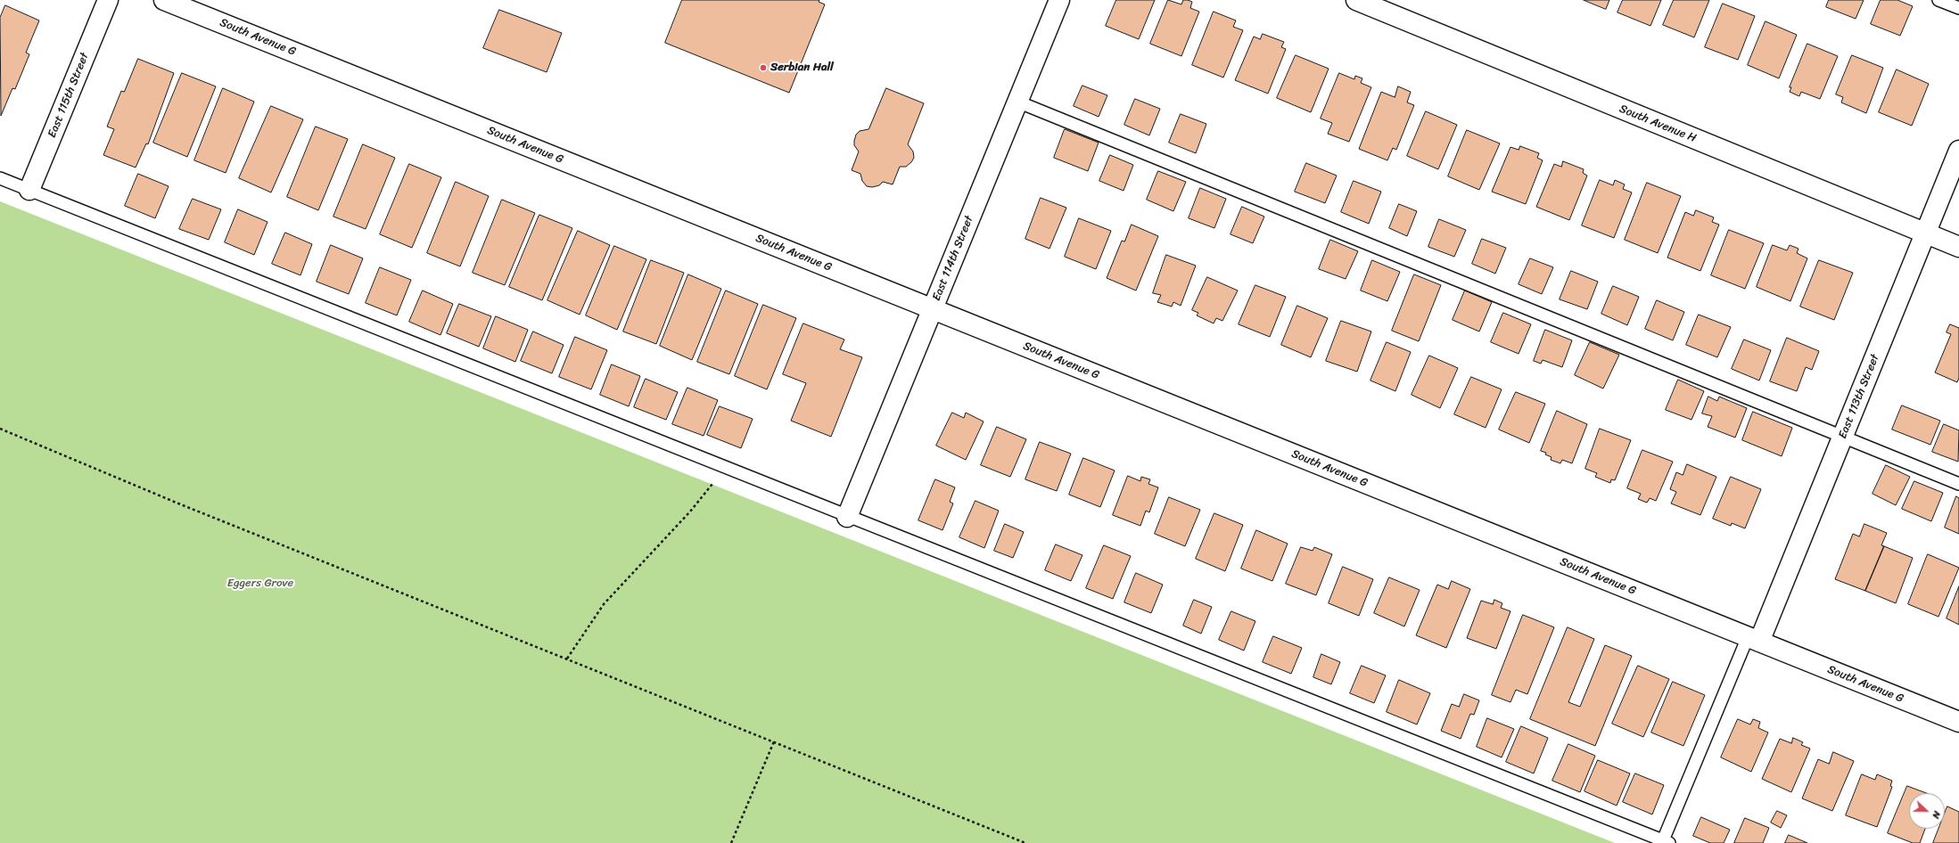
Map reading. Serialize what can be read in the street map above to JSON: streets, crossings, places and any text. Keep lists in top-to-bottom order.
{
  "streets": {
    "street": [
      "South Avenue G",
      "East 115th Street",
      "South Avenue H",
      "East 114th Street",
      "East 113th Street"
    ]
  },
  "crossings": [
    ["South Avenue G", "East 114th Street"],
    ["South Avenue G", "East 113th Street"],
    ["South Avenue H", "East 113th Street"]
  ],
  "parks": ["Eggers Grove"],
  "places": ["Serbian Hall"],
  "north": "right"
}
